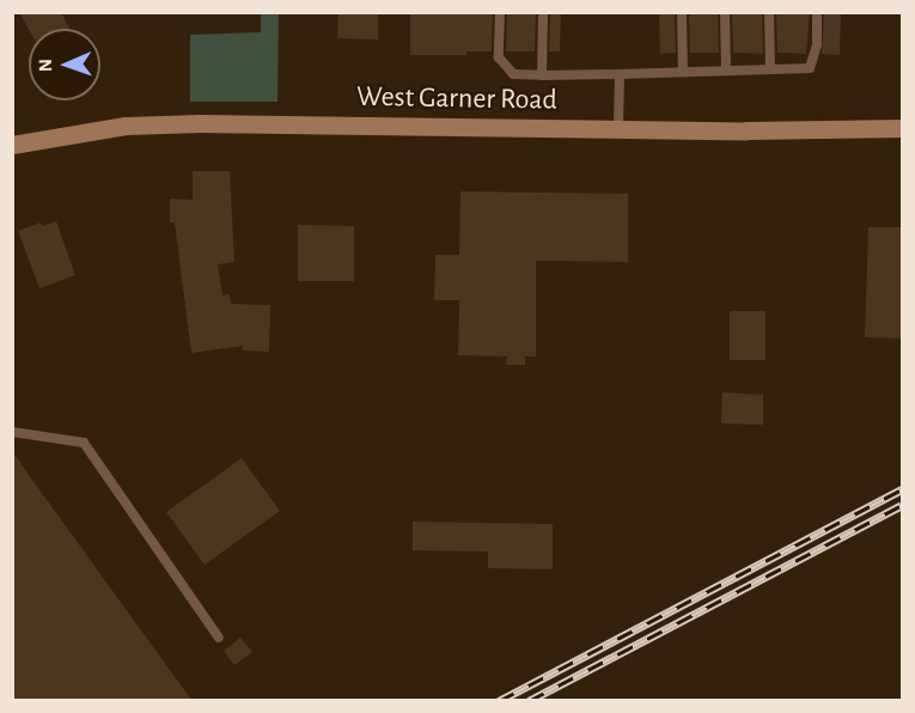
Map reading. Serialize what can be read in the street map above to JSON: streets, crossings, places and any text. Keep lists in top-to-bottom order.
{
  "streets": {
    "main road": ["West Garner Road"]
  },
  "north": "left"
}
